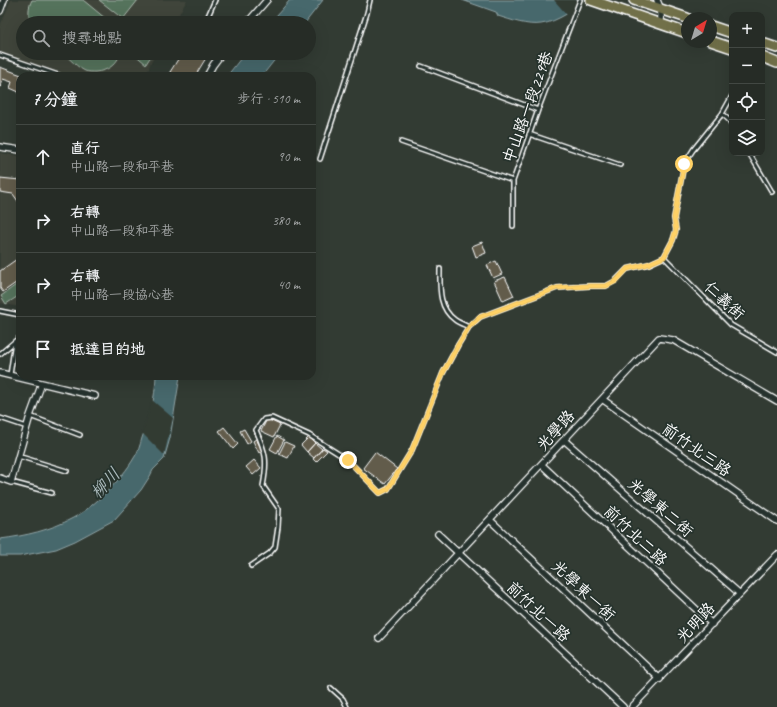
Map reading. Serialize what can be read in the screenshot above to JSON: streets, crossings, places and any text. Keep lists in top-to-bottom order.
{
  "streets": {
    "street": [
      "光學路",
      "前竹北三路",
      "光學東二街",
      "前竹北二路",
      "光學東一街",
      "前竹北一路",
      "光明路"
    ],
    "lane": ["中山路一段229巷", "仁義街"]
  },
  "crossings": [
    ["光學路", "前竹北三路"],
    ["光學路", "光學東二街"],
    ["光學路", "前竹北二路"],
    ["光學路", "光學東一街"],
    ["光學路", "前竹北一路"],
    ["光學東二街", "光明路"],
    ["前竹北二路", "光明路"],
    ["光學東一街", "光明路"]
  ],
  "water": ["柳川"],
  "north": "top right",
  "page": {
    "map_buttons": ["+", "−"],
    "search": "搜尋地點",
    "heading": ["7 分鐘", "步行 · 510 m"],
    "list": [
      ["直行", "中山路一段和平巷", "90 m"],
      ["右轉", "中山路一段和平巷", "380 m"],
      ["右轉", "中山路一段協心巷", "40 m"],
      "抵達目的地"
    ]
  }
}
